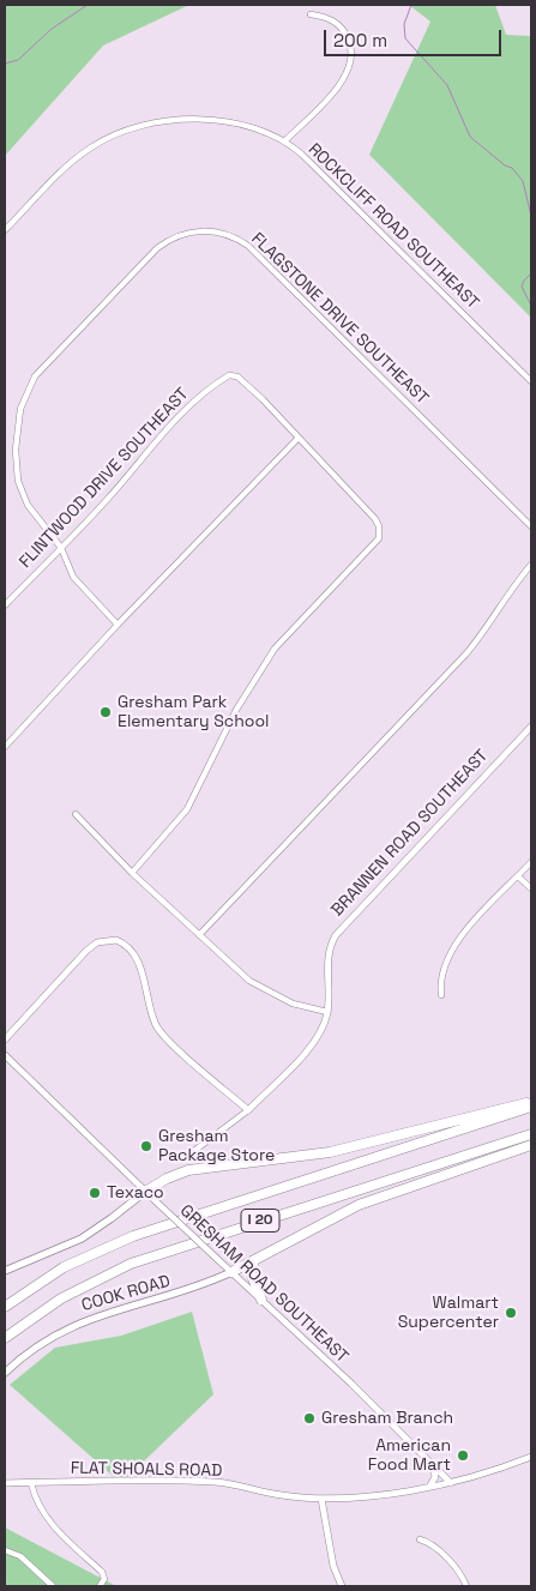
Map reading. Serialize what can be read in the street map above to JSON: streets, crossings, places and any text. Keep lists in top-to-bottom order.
{
  "streets": {
    "highway": ["I 20"],
    "main road": ["COOK ROAD"],
    "street": [
      "ROCKCLIFF ROAD SOUTHEAST",
      "FLAGSTONE DRIVE SOUTHEAST",
      "FLINTWOOD DRIVE SOUTHEAST",
      "BRANNEN ROAD SOUTHEAST",
      "GRESHAM ROAD SOUTHEAST",
      "FLAT SHOALS ROAD"
    ]
  },
  "crossings": [
    ["FLAGSTONE DRIVE SOUTHEAST", "FLINTWOOD DRIVE SOUTHEAST"],
    ["GRESHAM ROAD SOUTHEAST", "COOK ROAD"],
    ["GRESHAM ROAD SOUTHEAST", "FLAT SHOALS ROAD"]
  ],
  "places": [
    "Gresham Park Elementary School",
    "Gresham Package Store",
    "Texaco",
    "Walmart Supercenter",
    "Gresham Branch",
    "American Food Mart"
  ],
  "scale_bar": "200 m"
}
